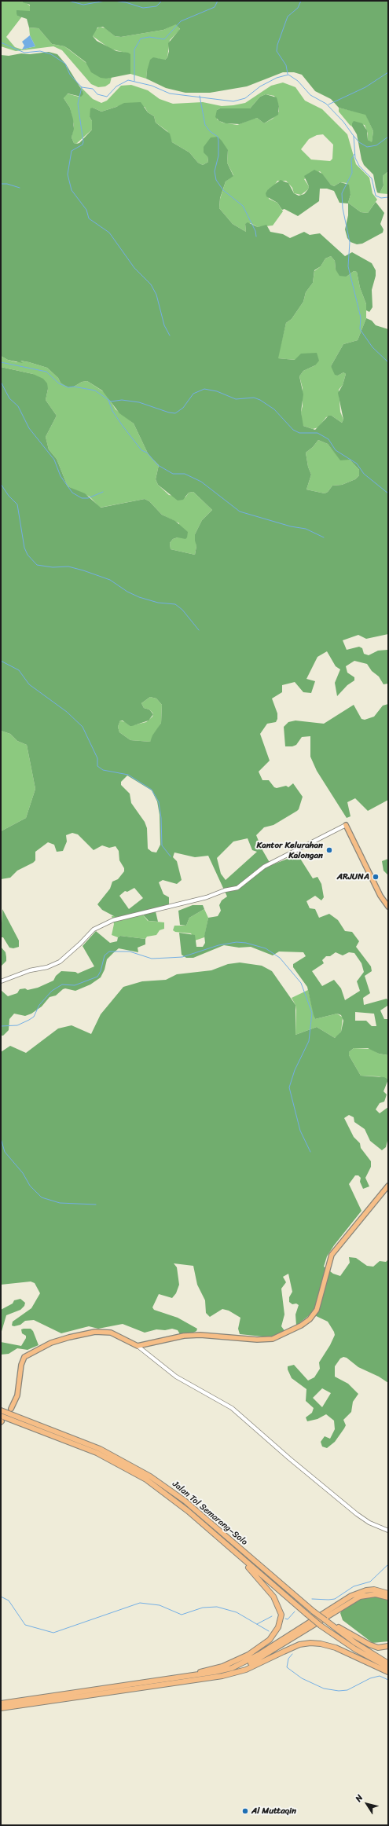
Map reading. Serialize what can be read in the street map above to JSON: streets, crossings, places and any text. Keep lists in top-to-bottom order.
{
  "streets": {
    "highway": ["Jalan Tol Semarang–Solo"]
  },
  "places": ["Kantor Kelurahan Kalongan", "ARJUNA", "Al Muttaqin"],
  "north": "top left"
}
